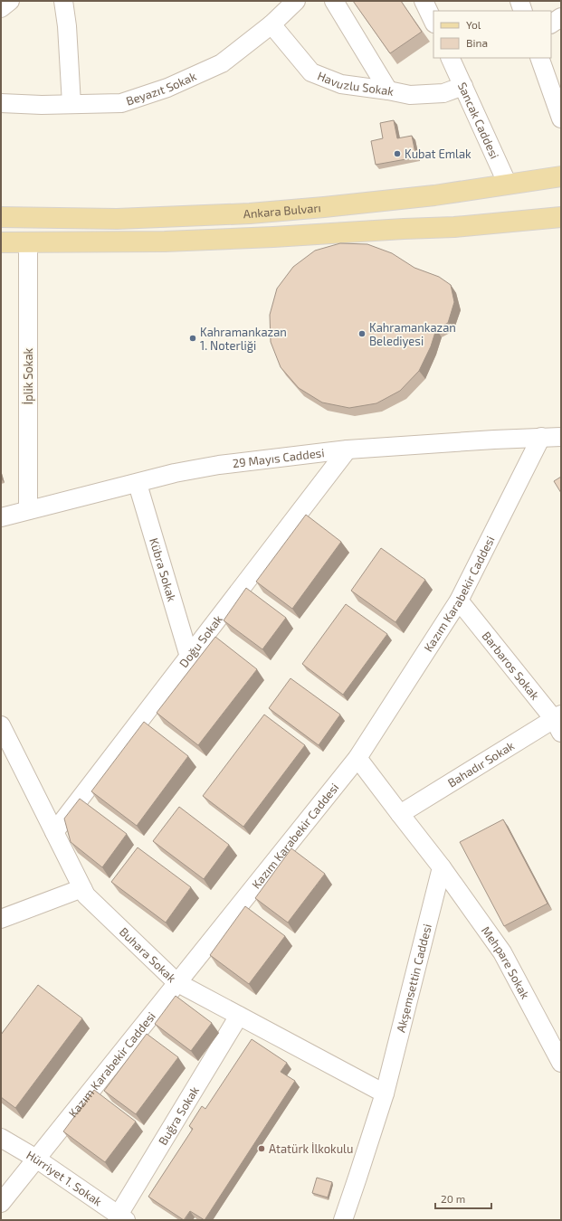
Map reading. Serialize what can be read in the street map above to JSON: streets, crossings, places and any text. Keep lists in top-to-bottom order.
{
  "streets": {
    "main road": ["Ankara Bulvarı"],
    "street": [
      "Havuzlu Sokak",
      "Beyazıt Sokak",
      "Sancak Caddesi",
      "İplik Sokak",
      "29 Mayıs Caddesi",
      "Kübra Sokak",
      "Kazım Karabekir Caddesi",
      "Doğu Sokak",
      "Barbaros Sokak",
      "Bahadır Sokak",
      "Buhara Sokak",
      "Mehpare Sokak",
      "Akşemsettin Caddesi",
      "Buğra Sokak",
      "Hürriyet 1. Sokak"
    ]
  },
  "crossings": [
    ["Havuzlu Sokak", "Beyazıt Sokak"],
    ["Havuzlu Sokak", "Sancak Caddesi"],
    ["Sancak Caddesi", "Ankara Bulvarı"],
    ["İplik Sokak", "29 Mayıs Caddesi"],
    ["29 Mayıs Caddesi", "Kübra Sokak"],
    ["29 Mayıs Caddesi", "Kazım Karabekir Caddesi"],
    ["29 Mayıs Caddesi", "Doğu Sokak"],
    ["Kübra Sokak", "Doğu Sokak"],
    ["Kazım Karabekir Caddesi", "Barbaros Sokak"],
    ["Kazım Karabekir Caddesi", "Buhara Sokak"],
    ["Kazım Karabekir Caddesi", "Hürriyet 1. Sokak"],
    ["Doğu Sokak", "Buhara Sokak"],
    ["Barbaros Sokak", "Bahadır Sokak"],
    ["Buhara Sokak", "Akşemsettin Caddesi"],
    ["Buhara Sokak", "Buğra Sokak"],
    ["Mehpare Sokak", "Akşemsettin Caddesi"],
    ["Buğra Sokak", "Hürriyet 1. Sokak"]
  ],
  "places": [
    "Kubat Emlak",
    "Kahramankazan Belediyesi",
    "Kahramankazan 1. Noterliği",
    "Atatürk İlkokulu"
  ],
  "legend": ["Yol", "Bina"],
  "scale_bar": "20 m"
}
